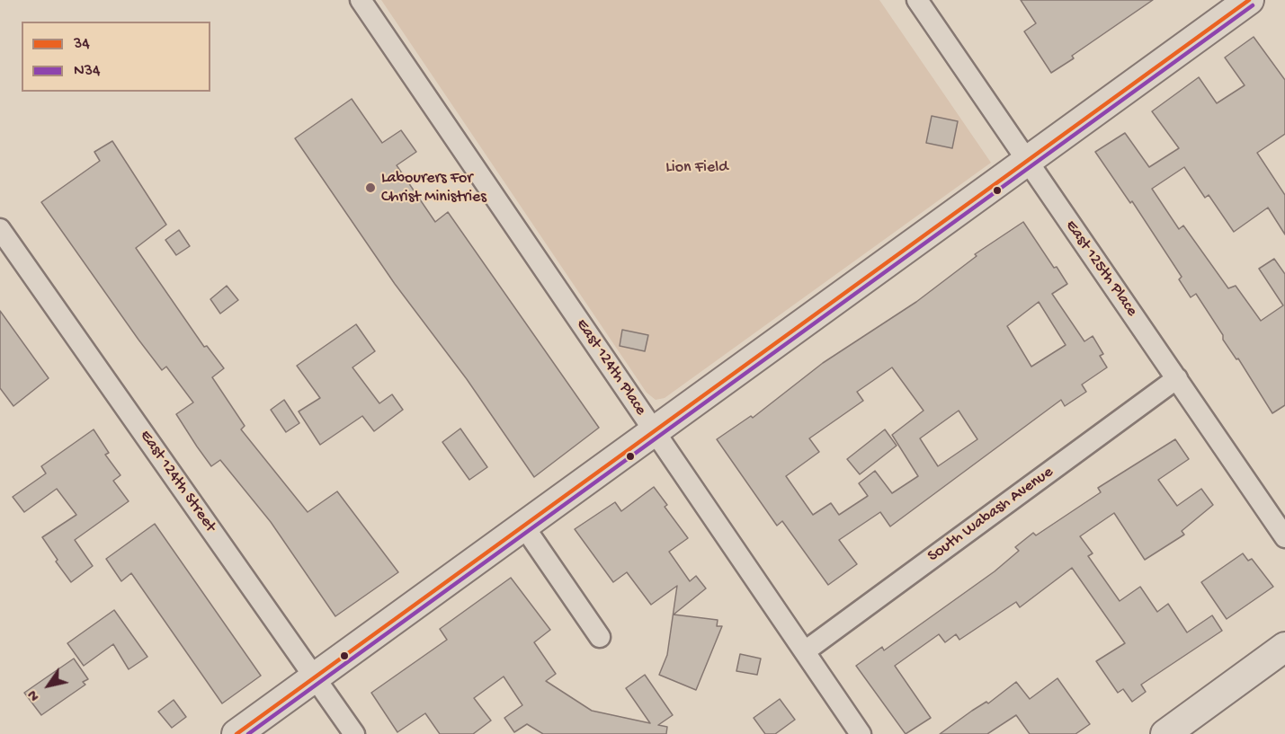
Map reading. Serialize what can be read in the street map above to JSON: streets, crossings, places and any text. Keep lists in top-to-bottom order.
{
  "streets": {
    "street": [
      "East 125th Place",
      "East 124th Place",
      "East 124th Street",
      "South Wabash Avenue"
    ]
  },
  "crossings": [
    ["East 125th Place", "South Wabash Avenue"],
    ["East 124th Place", "South Wabash Avenue"]
  ],
  "parks": ["Lion Field"],
  "places": ["Labourers For Christ Ministries"],
  "lines": ["transit line 34", "transit line N34"],
  "legend": ["34", "N34"],
  "north": "bottom left"
}
